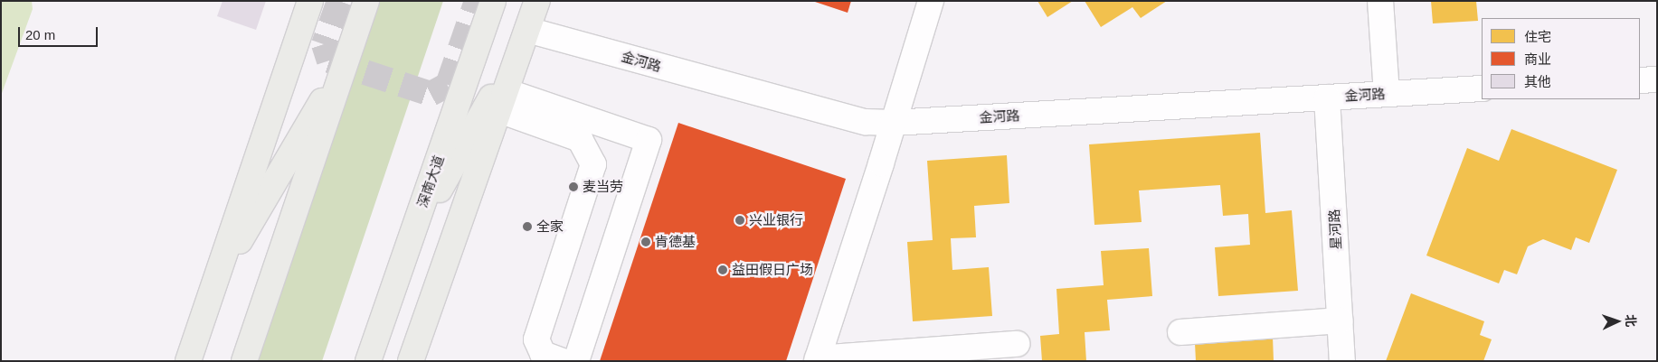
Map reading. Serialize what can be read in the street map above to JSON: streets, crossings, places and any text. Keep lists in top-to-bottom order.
{
  "streets": {
    "main road": ["深南大道"],
    "street": ["金河路", "星河路"]
  },
  "crossings": [
    ["金河路", "星河路"]
  ],
  "places": [
    "麦当劳",
    "兴业银行",
    "全家",
    "肯德基",
    "益田假日广场"
  ],
  "legend": ["住宅", "商业", "其他"],
  "scale_bar": "20 m",
  "north": "right"
}
